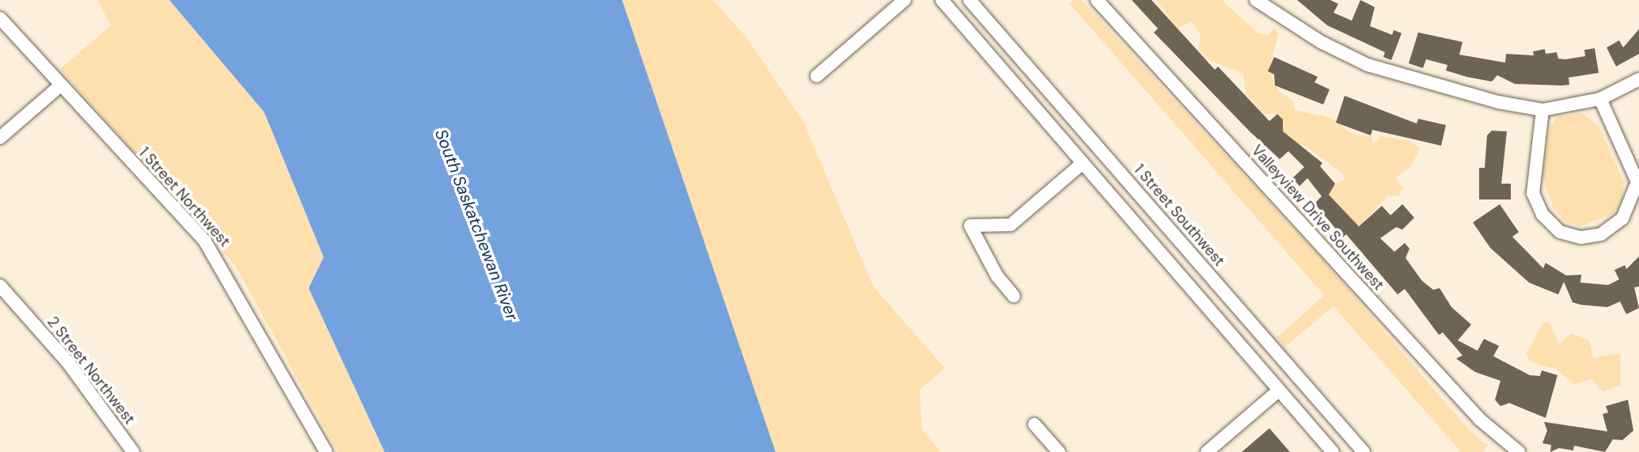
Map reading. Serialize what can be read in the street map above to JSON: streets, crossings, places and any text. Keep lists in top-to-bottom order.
{
  "streets": {
    "street": [
      "1 Street Northwest",
      "1 Street Southwest",
      "Valleyview Drive Southwest",
      "2 Street Northwest"
    ]
  },
  "water": ["South Saskatchewan River"]
}
